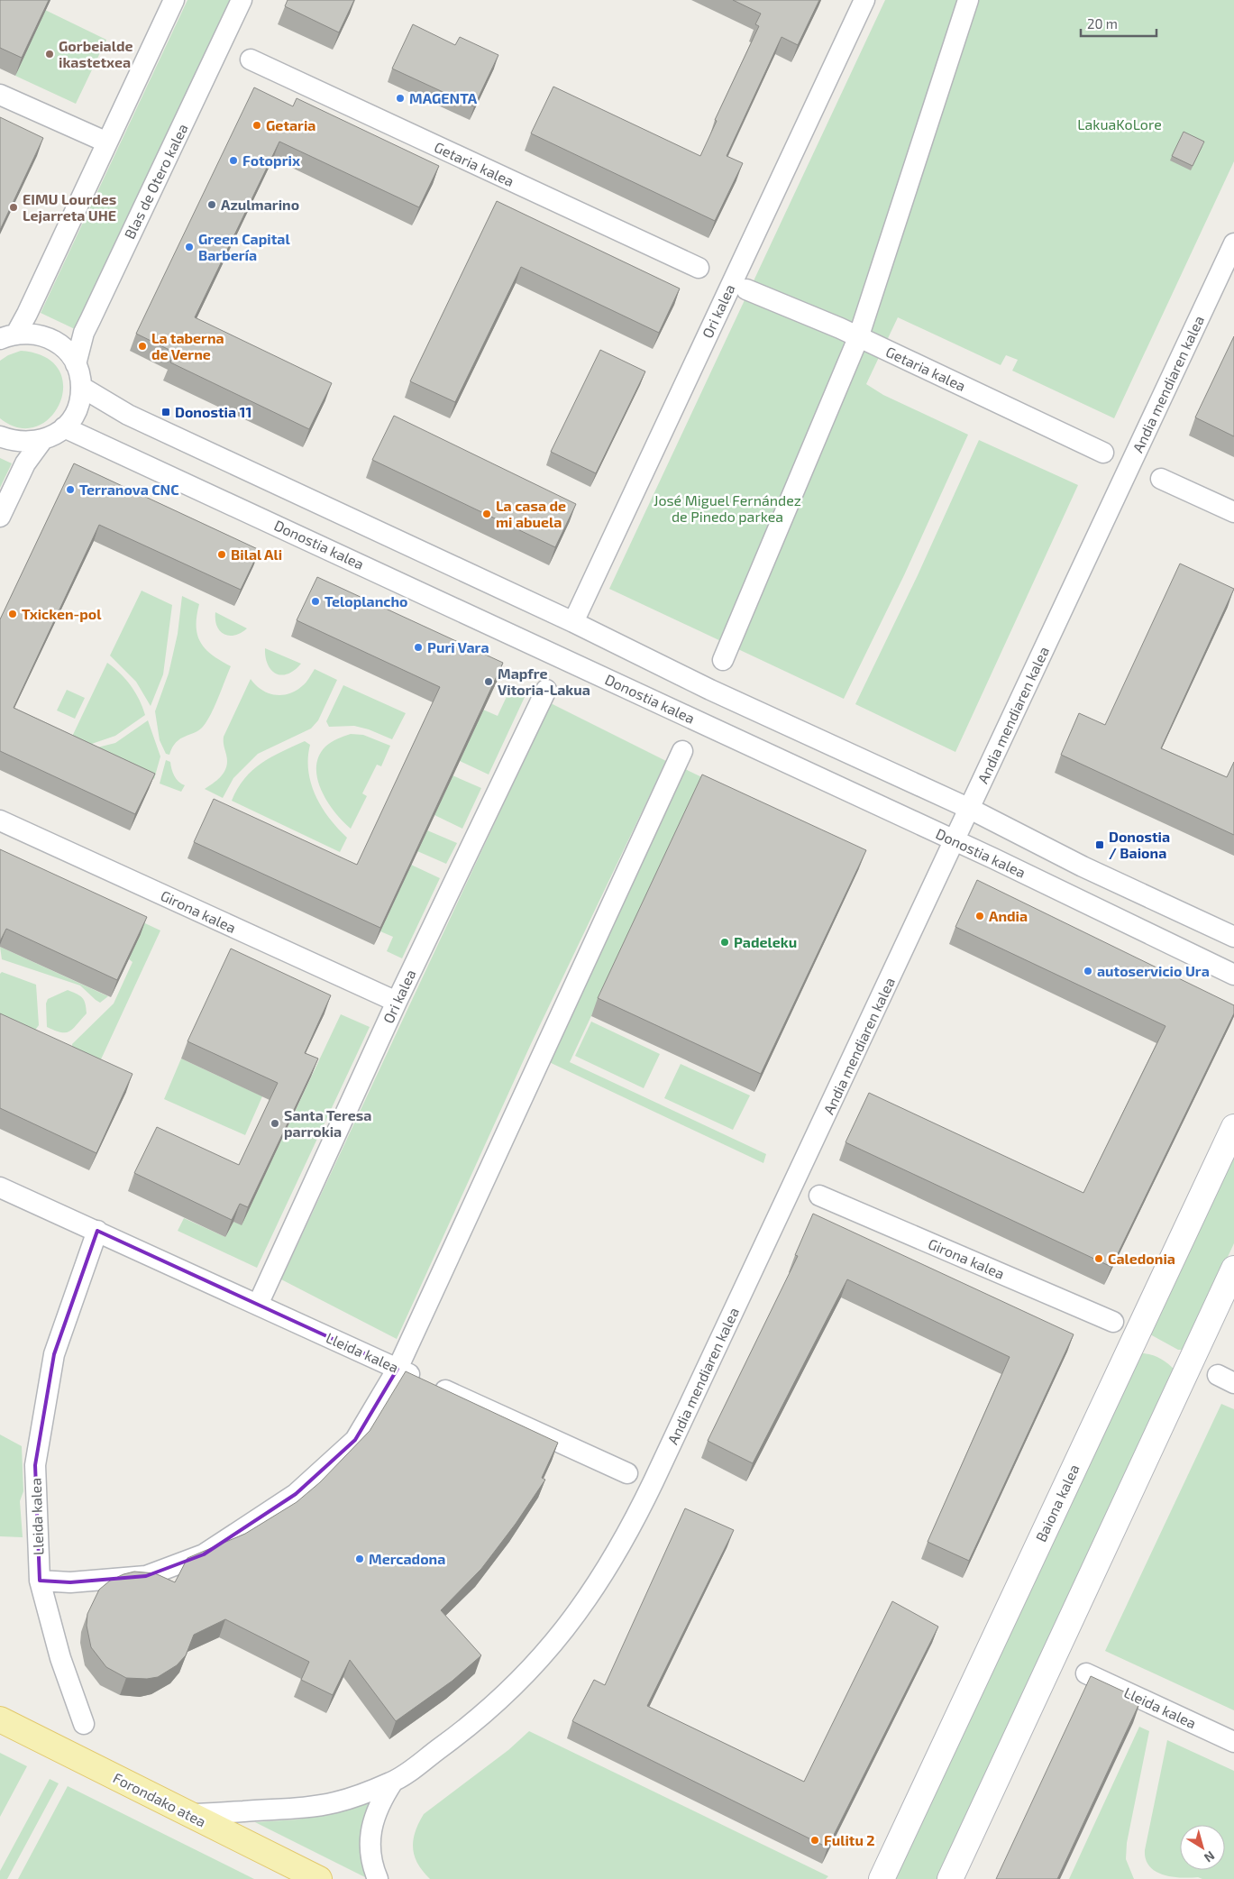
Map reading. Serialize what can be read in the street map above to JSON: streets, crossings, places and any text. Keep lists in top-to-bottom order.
{
  "streets": {
    "main road": ["Forondako atea"],
    "street": [
      "Getaria kalea",
      "Blas de Otero kalea",
      "Ori kalea",
      "Andia mendiaren kalea",
      "Donostia kalea",
      "Girona kalea",
      "Lleida kalea",
      "Baiona kalea"
    ]
  },
  "crossings": [
    ["Ori kalea", "Girona kalea"],
    ["Ori kalea", "Lleida kalea"],
    ["Andia mendiaren kalea", "Donostia kalea"],
    ["Andia mendiaren kalea", "Forondako atea"]
  ],
  "parks": ["LakuaKoLore", "José Miguel Fernández de Pinedo parkea"],
  "places": {
    "other": [
      "Gorbeialde ikastetxea",
      "MAGENTA",
      "Getaria",
      "Fotoprix",
      "Azulmarino",
      "EIMU Lourdes Lejarreta UHE",
      "Green Capital Barbería",
      "La taberna de Verne",
      "Terranova CNC",
      "La casa de mi abuela",
      "Bilal Ali",
      "Teloplancho",
      "Txicken-pol",
      "Puri Vara",
      "Mapfre Vitoria-Lakua",
      "Andia",
      "Padeleku",
      "autoservicio Ura",
      "Santa Teresa parrokia",
      "Caledonia",
      "Mercadona",
      "Fulitu 2"
    ],
    "transit": ["Donostia 11", "Donostia / Baiona"]
  },
  "scale_bar": "20 m",
  "north": "bottom right"
}
